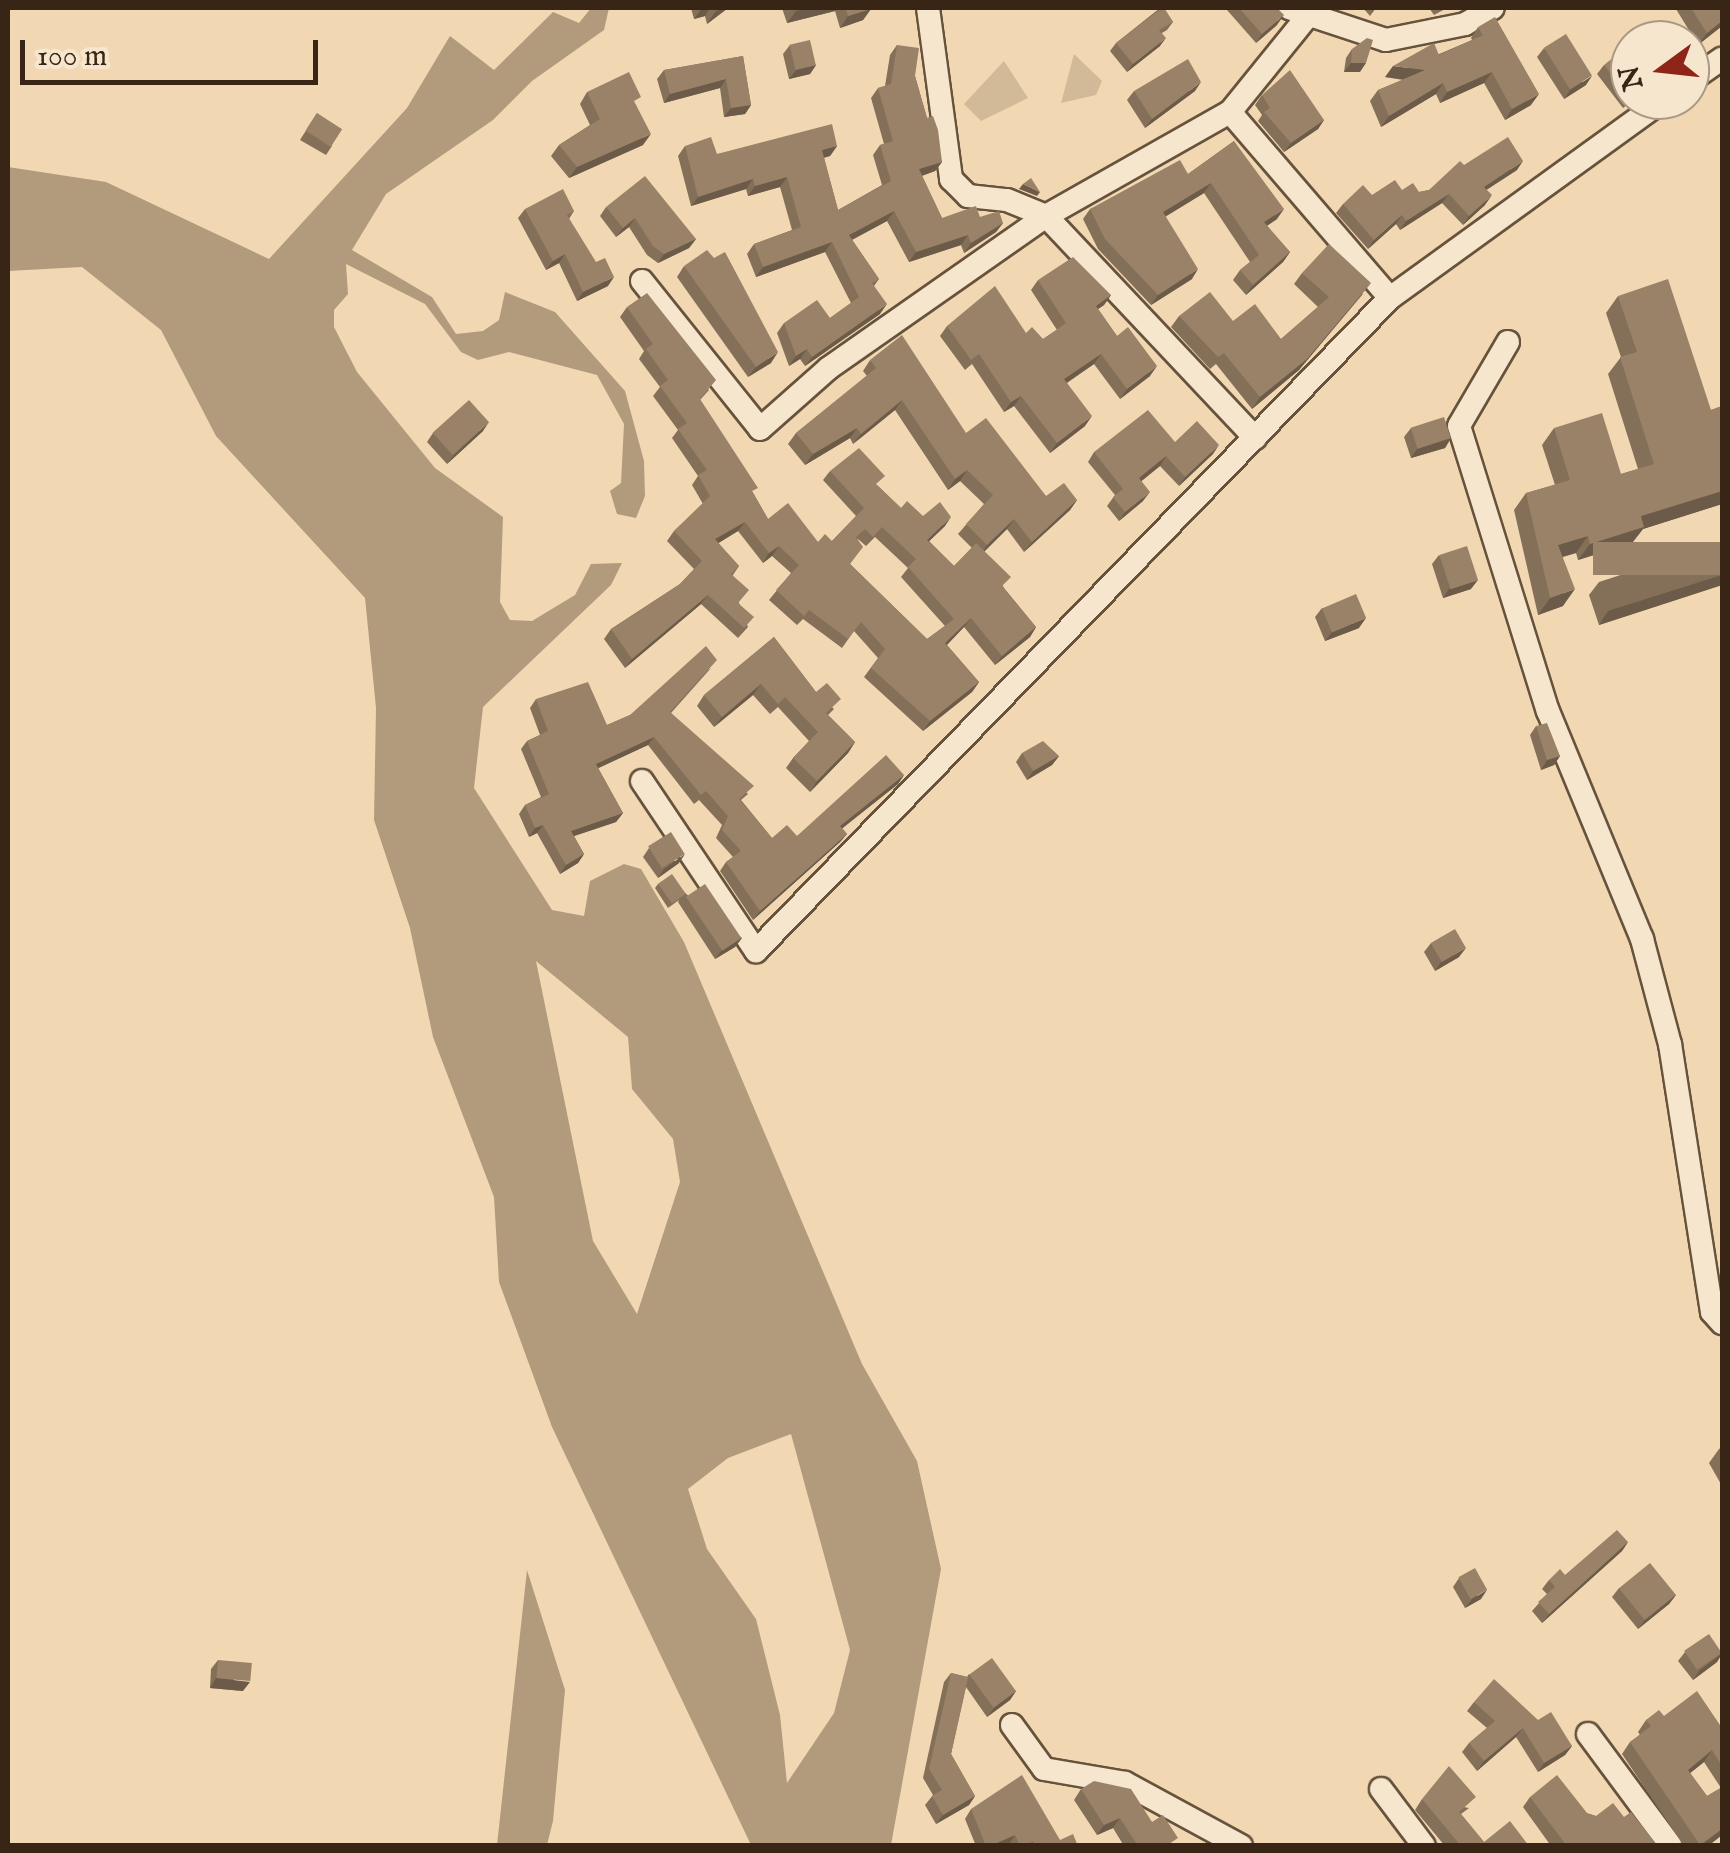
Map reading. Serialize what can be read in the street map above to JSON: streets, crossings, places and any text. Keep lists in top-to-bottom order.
{
  "scale_bar": "100 m",
  "north": "left"
}
